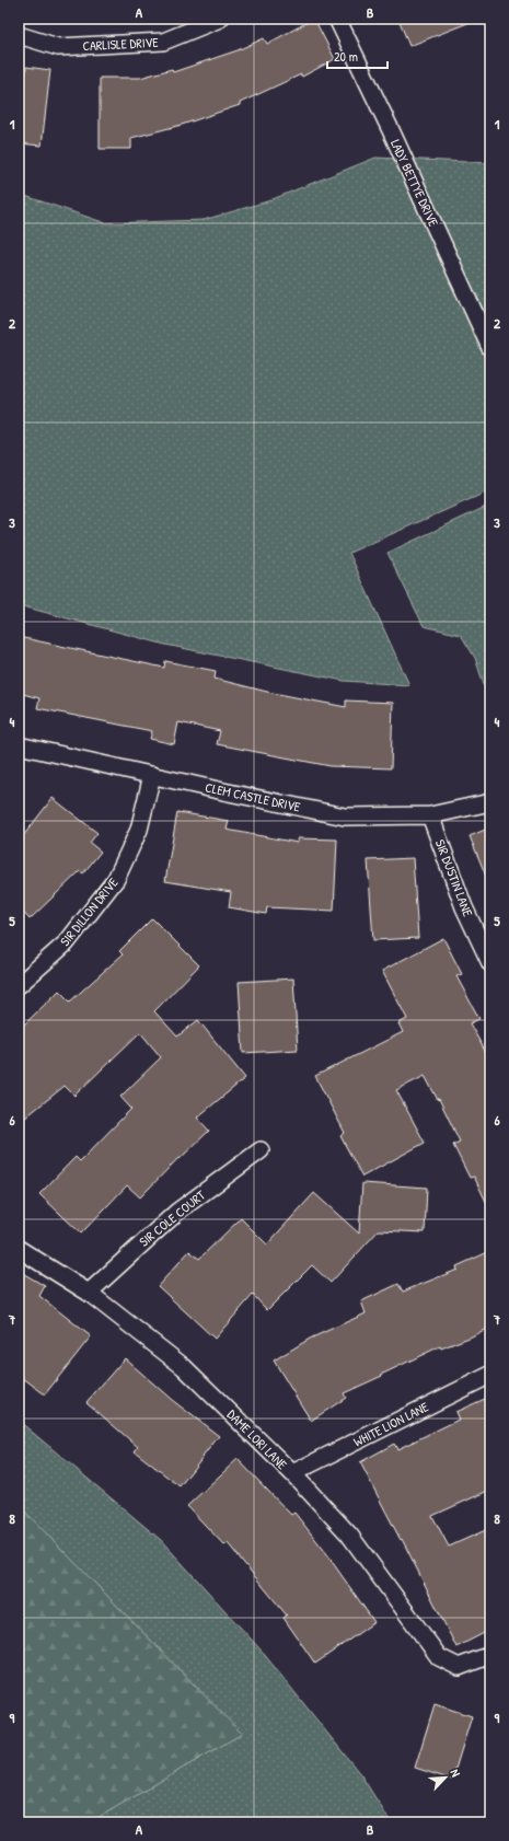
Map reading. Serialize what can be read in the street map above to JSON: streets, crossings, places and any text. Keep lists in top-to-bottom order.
{
  "streets": {
    "street": [
      "CARLISLE DRIVE",
      "LADY BETTYE DRIVE",
      "CLEM CASTLE DRIVE",
      "SIR DUSTIN LANE",
      "SIR DILLON DRIVE",
      "SIR COLE COURT",
      "WHITE LION LANE",
      "DAME LORI LANE"
    ]
  },
  "crossings": [
    ["CLEM CASTLE DRIVE", "SIR DUSTIN LANE"],
    ["CLEM CASTLE DRIVE", "SIR DILLON DRIVE"],
    ["SIR COLE COURT", "DAME LORI LANE"],
    ["WHITE LION LANE", "DAME LORI LANE"]
  ],
  "scale_bar": "20 m",
  "north": "top right",
  "grid": {
    "columns": ["A", "B"],
    "rows": [
      "1",
      "2",
      "3",
      "4",
      "5",
      "6",
      "7",
      "8",
      "9"
    ]
  }
}
